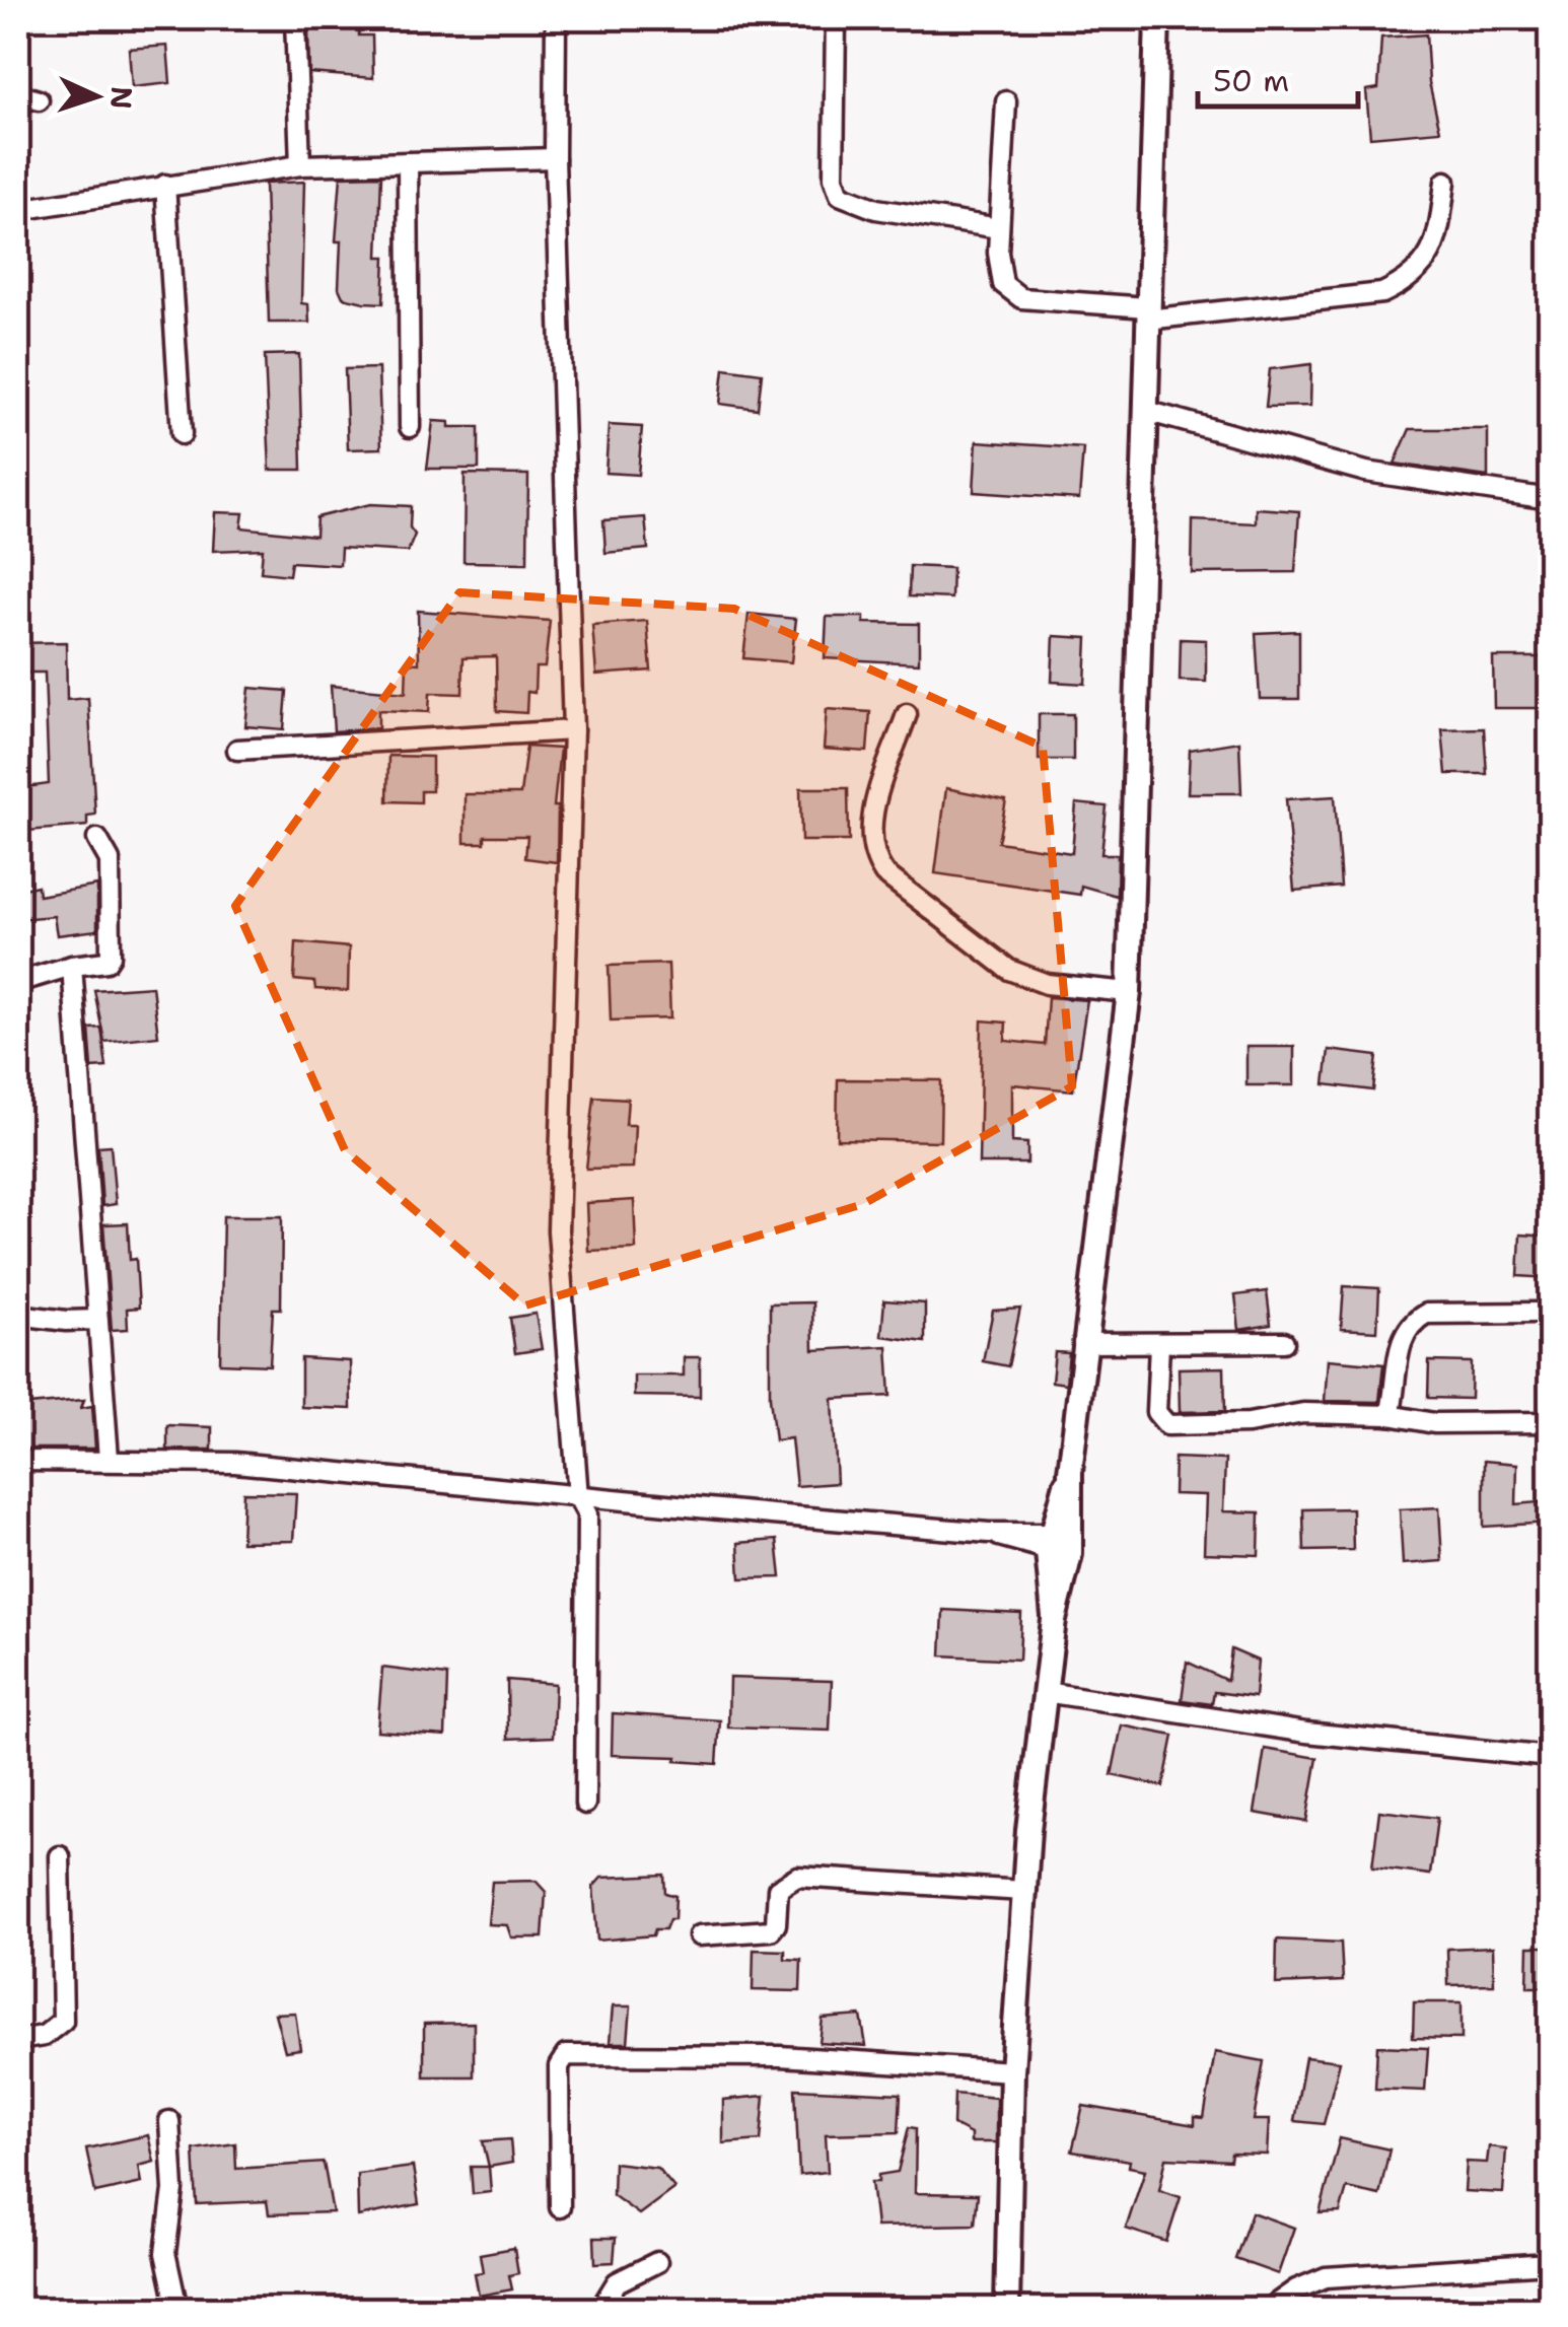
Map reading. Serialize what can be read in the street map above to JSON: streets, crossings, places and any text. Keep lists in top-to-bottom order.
{
  "scale_bar": "50 m",
  "north": "right"
}
